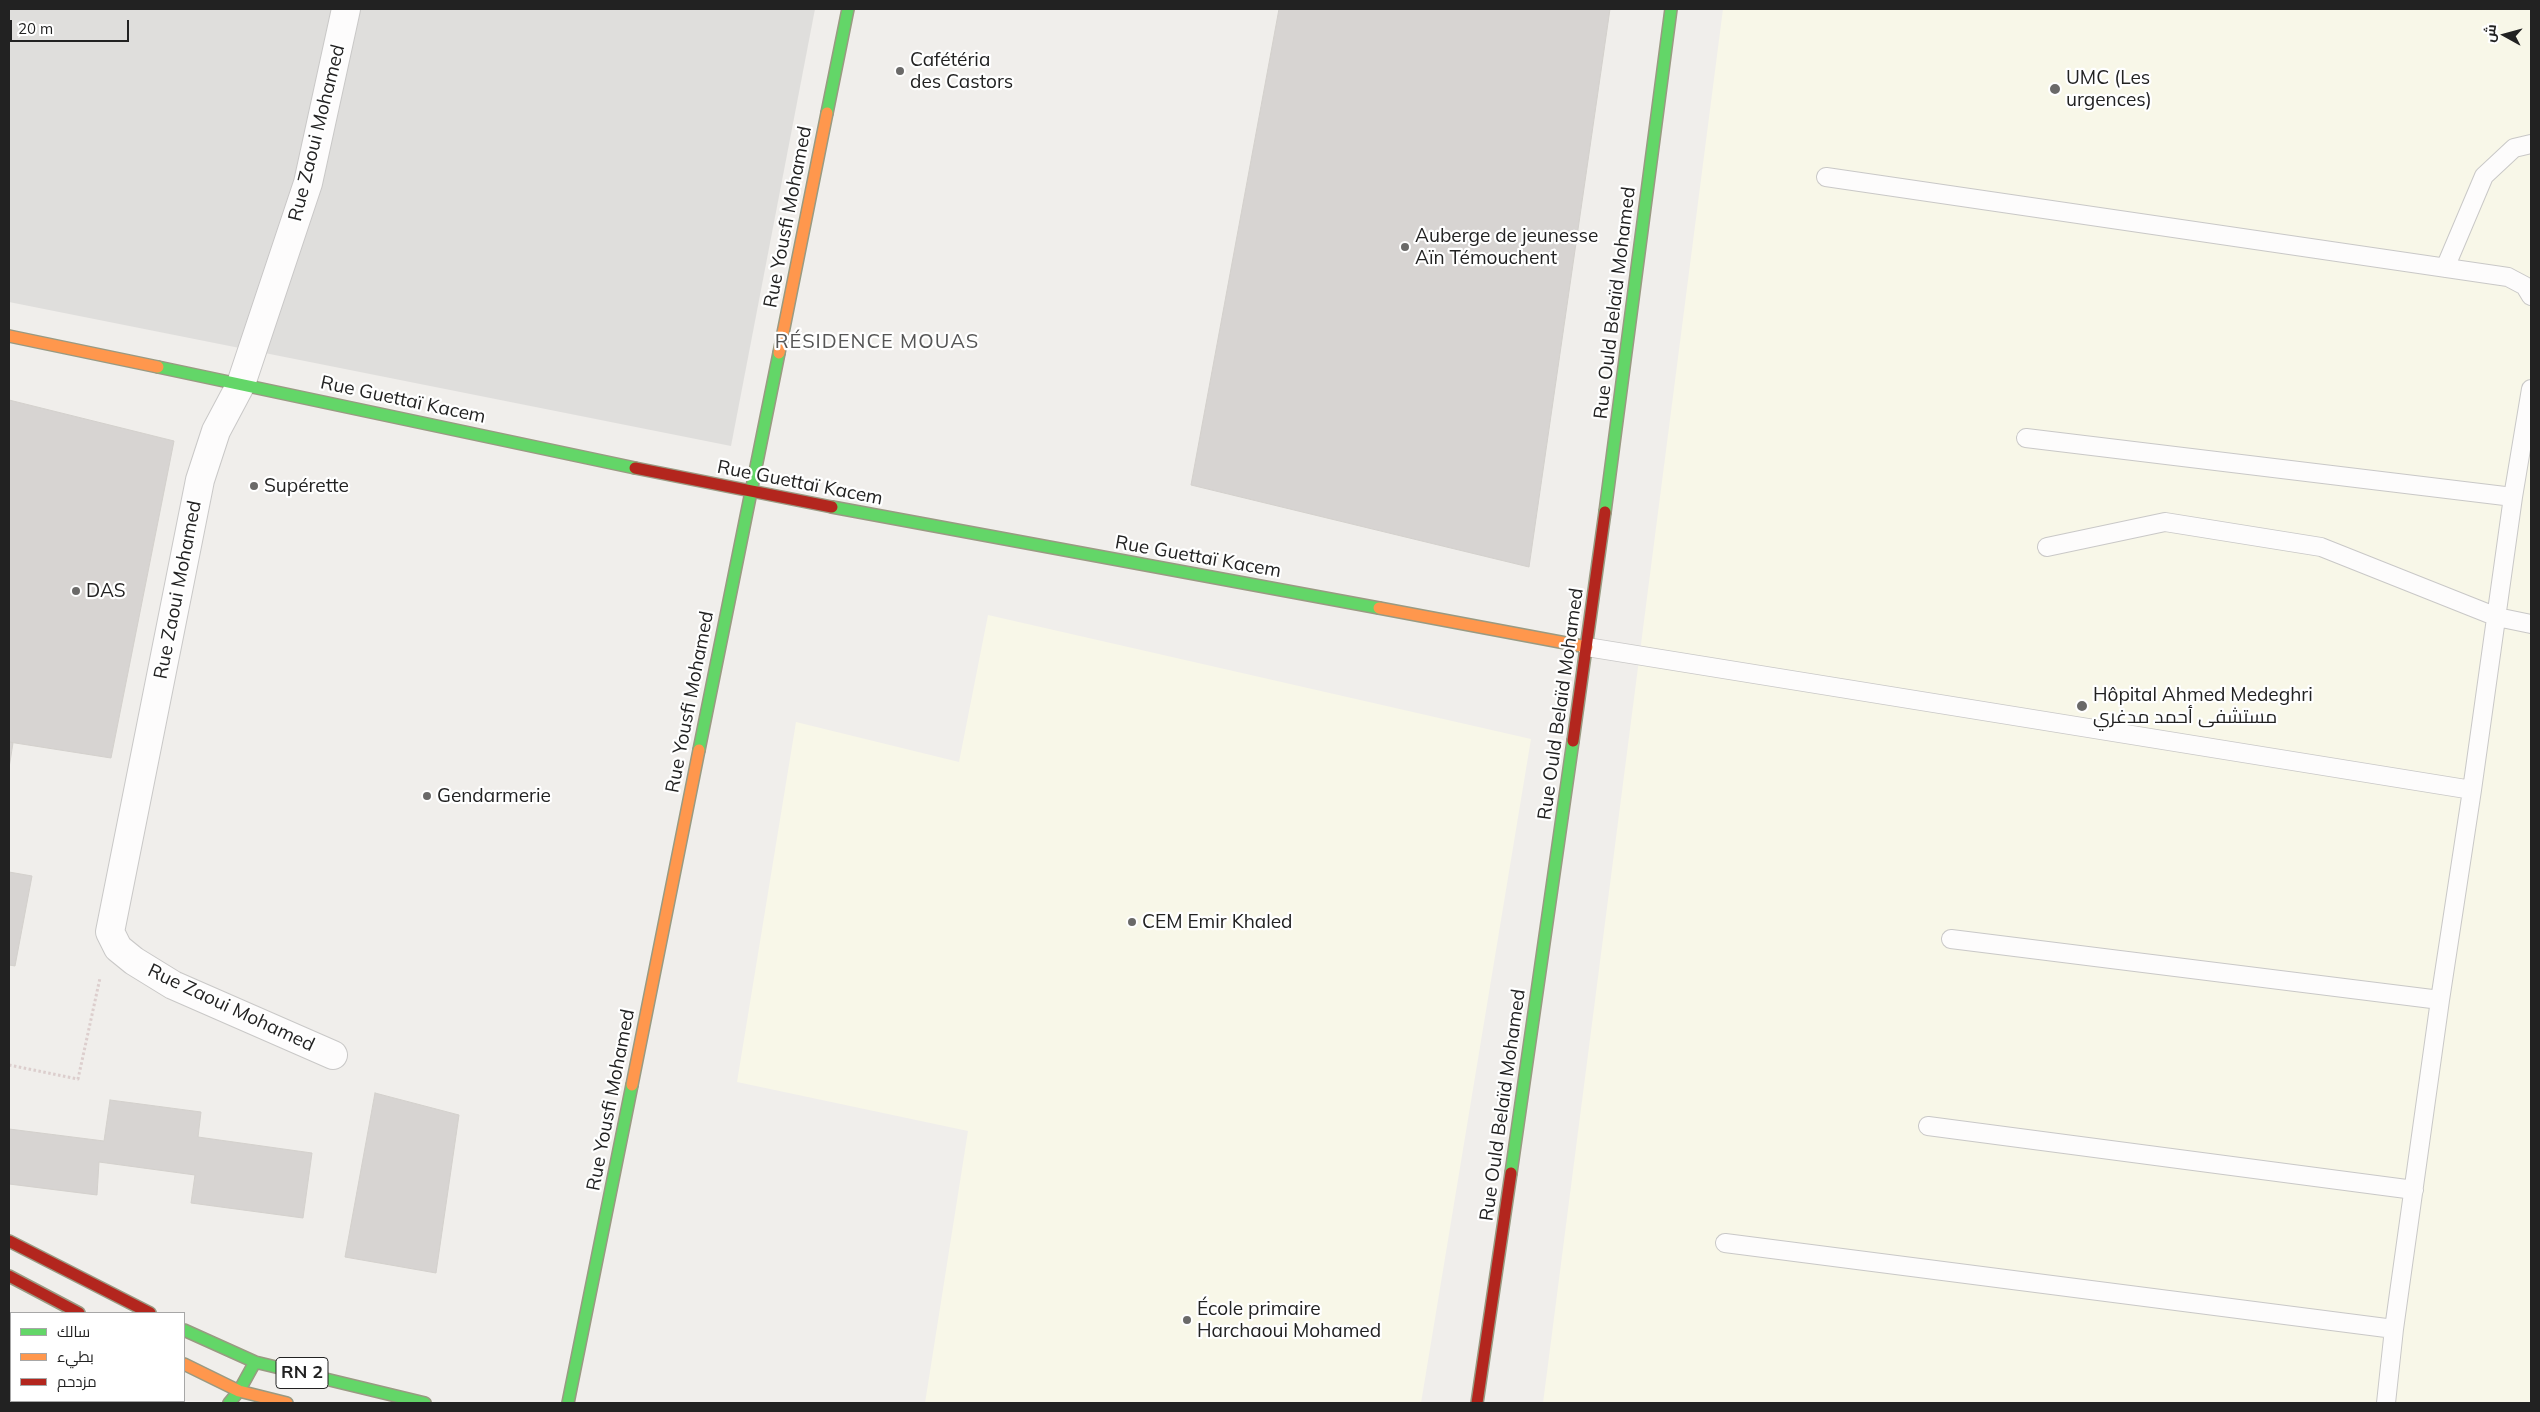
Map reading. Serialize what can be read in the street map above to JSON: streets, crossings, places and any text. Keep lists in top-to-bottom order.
{
  "streets": {
    "street": [
      "Rue Zaoui Mohamed",
      "Rue Yousfi Mohamed",
      "Rue Ould Belaïd Mohamed",
      "Rue Guettaï Kacem",
      "RN 2"
    ]
  },
  "crossings": [
    ["Rue Zaoui Mohamed", "Rue Guettaï Kacem"],
    ["Rue Yousfi Mohamed", "Rue Guettaï Kacem"],
    ["Rue Ould Belaïd Mohamed", "Rue Guettaï Kacem"]
  ],
  "districts": ["RÉSIDENCE MOUAS"],
  "places": [
    "Cafétéria des Castors",
    "UMC (Les urgences)",
    "Auberge de jeunesse Aïn Témouchent",
    "Supérette",
    "DAS",
    "Hôpital Ahmed Medeghri مستشفى أحمد مدغري",
    "Gendarmerie",
    "CEM Emir Khaled",
    "École primaire Harchaoui Mohamed"
  ],
  "legend": ["سالك", "بطيء", "مزدحم"],
  "scale_bar": "20 m",
  "north": "left"
}
